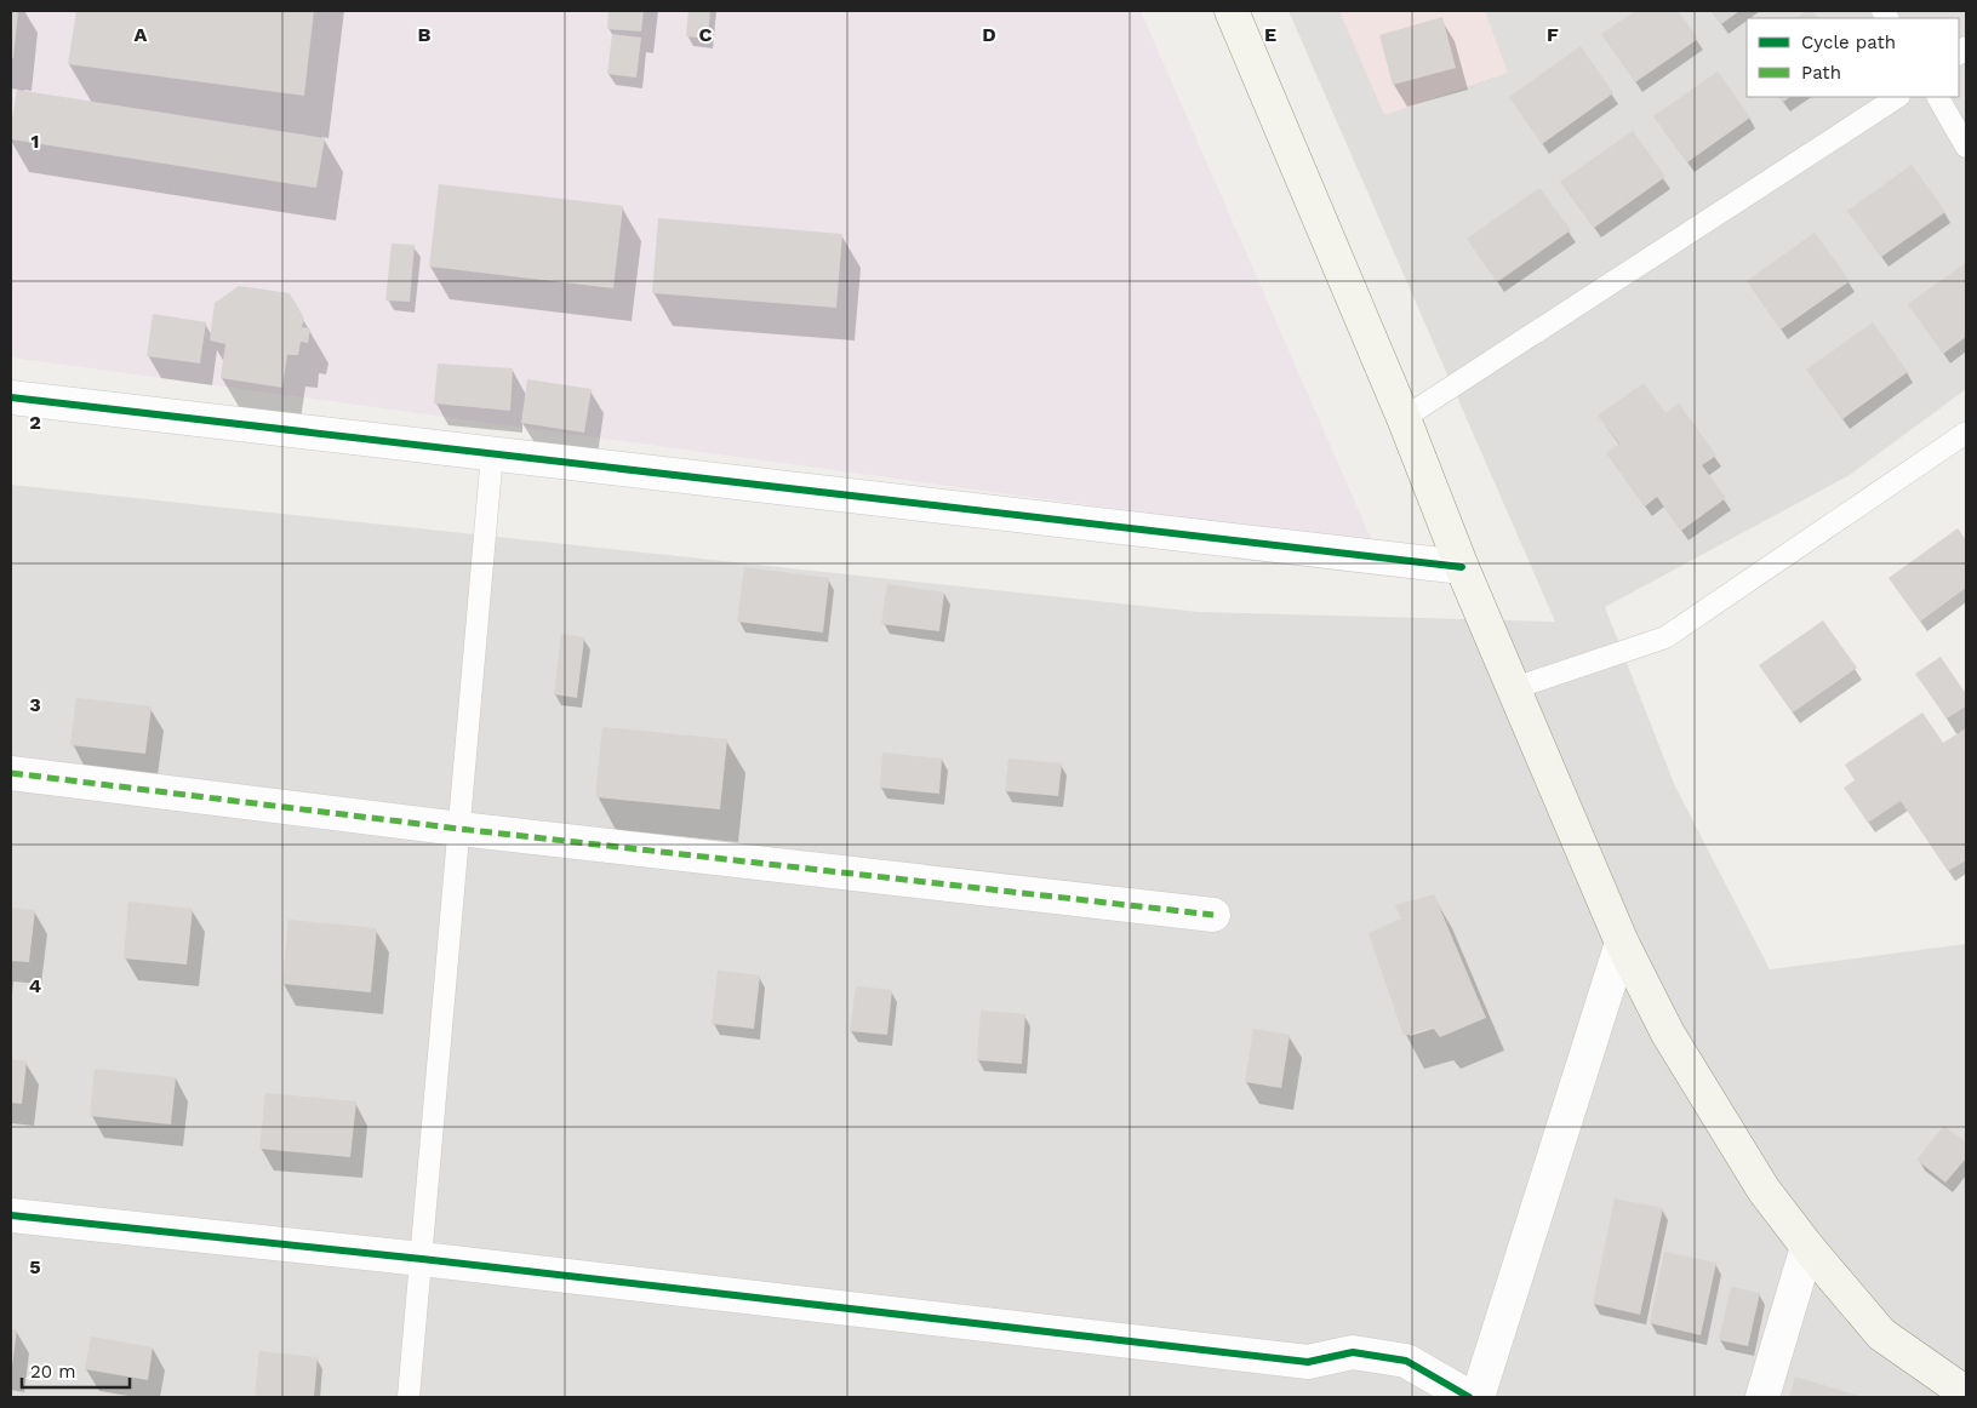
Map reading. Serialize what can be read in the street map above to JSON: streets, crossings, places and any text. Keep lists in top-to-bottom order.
{
  "legend": ["Cycle path", "Path"],
  "scale_bar": "20 m",
  "grid": {
    "columns": [
      "A",
      "B",
      "C",
      "D",
      "E",
      "F"
    ],
    "rows": [
      "1",
      "2",
      "3",
      "4",
      "5"
    ]
  }
}
